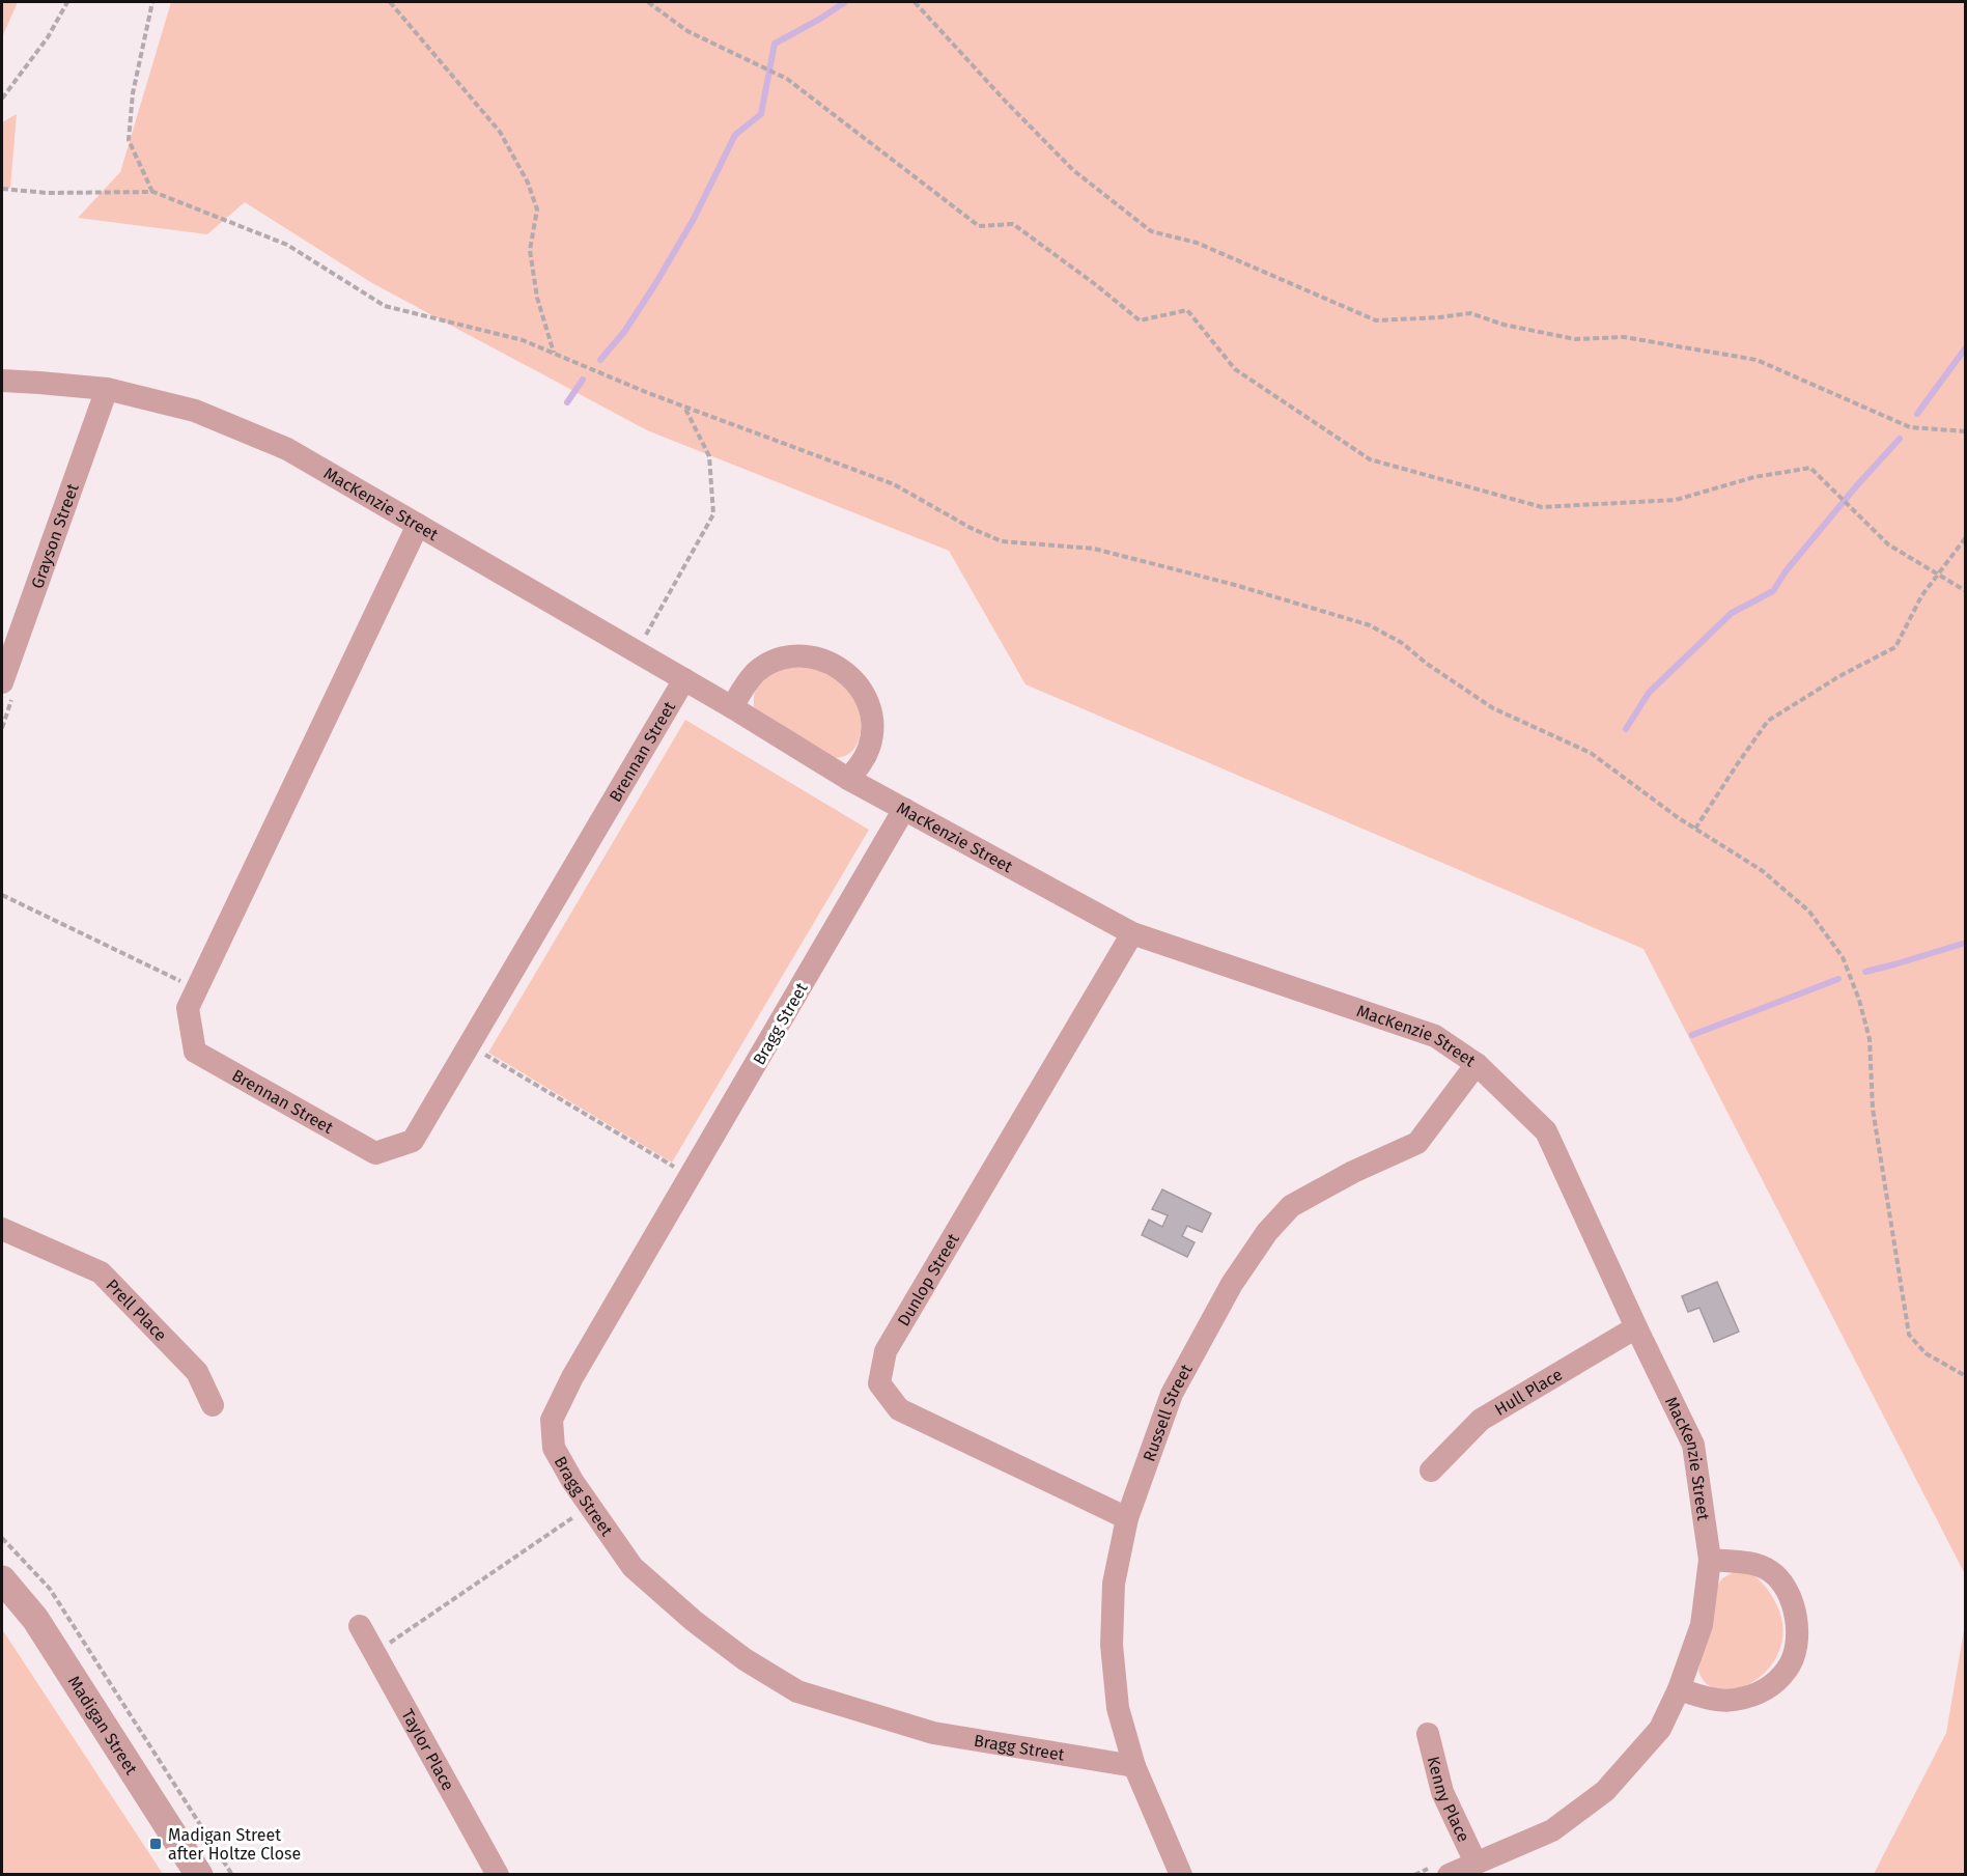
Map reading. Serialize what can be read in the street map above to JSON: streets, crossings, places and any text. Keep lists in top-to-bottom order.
{
  "streets": {
    "street": [
      "MacKenzie Street",
      "Grayson Street",
      "Brennan Street",
      "Bragg Street",
      "Dunlop Street",
      "Prell Place",
      "Hull Place",
      "Russell Street",
      "Madigan Street",
      "Taylor Place",
      "Kenny Place"
    ]
  },
  "crossings": [
    ["MacKenzie Street", "Grayson Street"],
    ["MacKenzie Street", "Brennan Street"],
    ["MacKenzie Street", "Bragg Street"],
    ["MacKenzie Street", "Dunlop Street"],
    ["MacKenzie Street", "Hull Place"],
    ["MacKenzie Street", "Russell Street"],
    ["MacKenzie Street", "Kenny Place"],
    ["Bragg Street", "Russell Street"],
    ["Dunlop Street", "Russell Street"]
  ],
  "places": {
    "transit": ["Madigan Street after Holtze Close"]
  }
}
